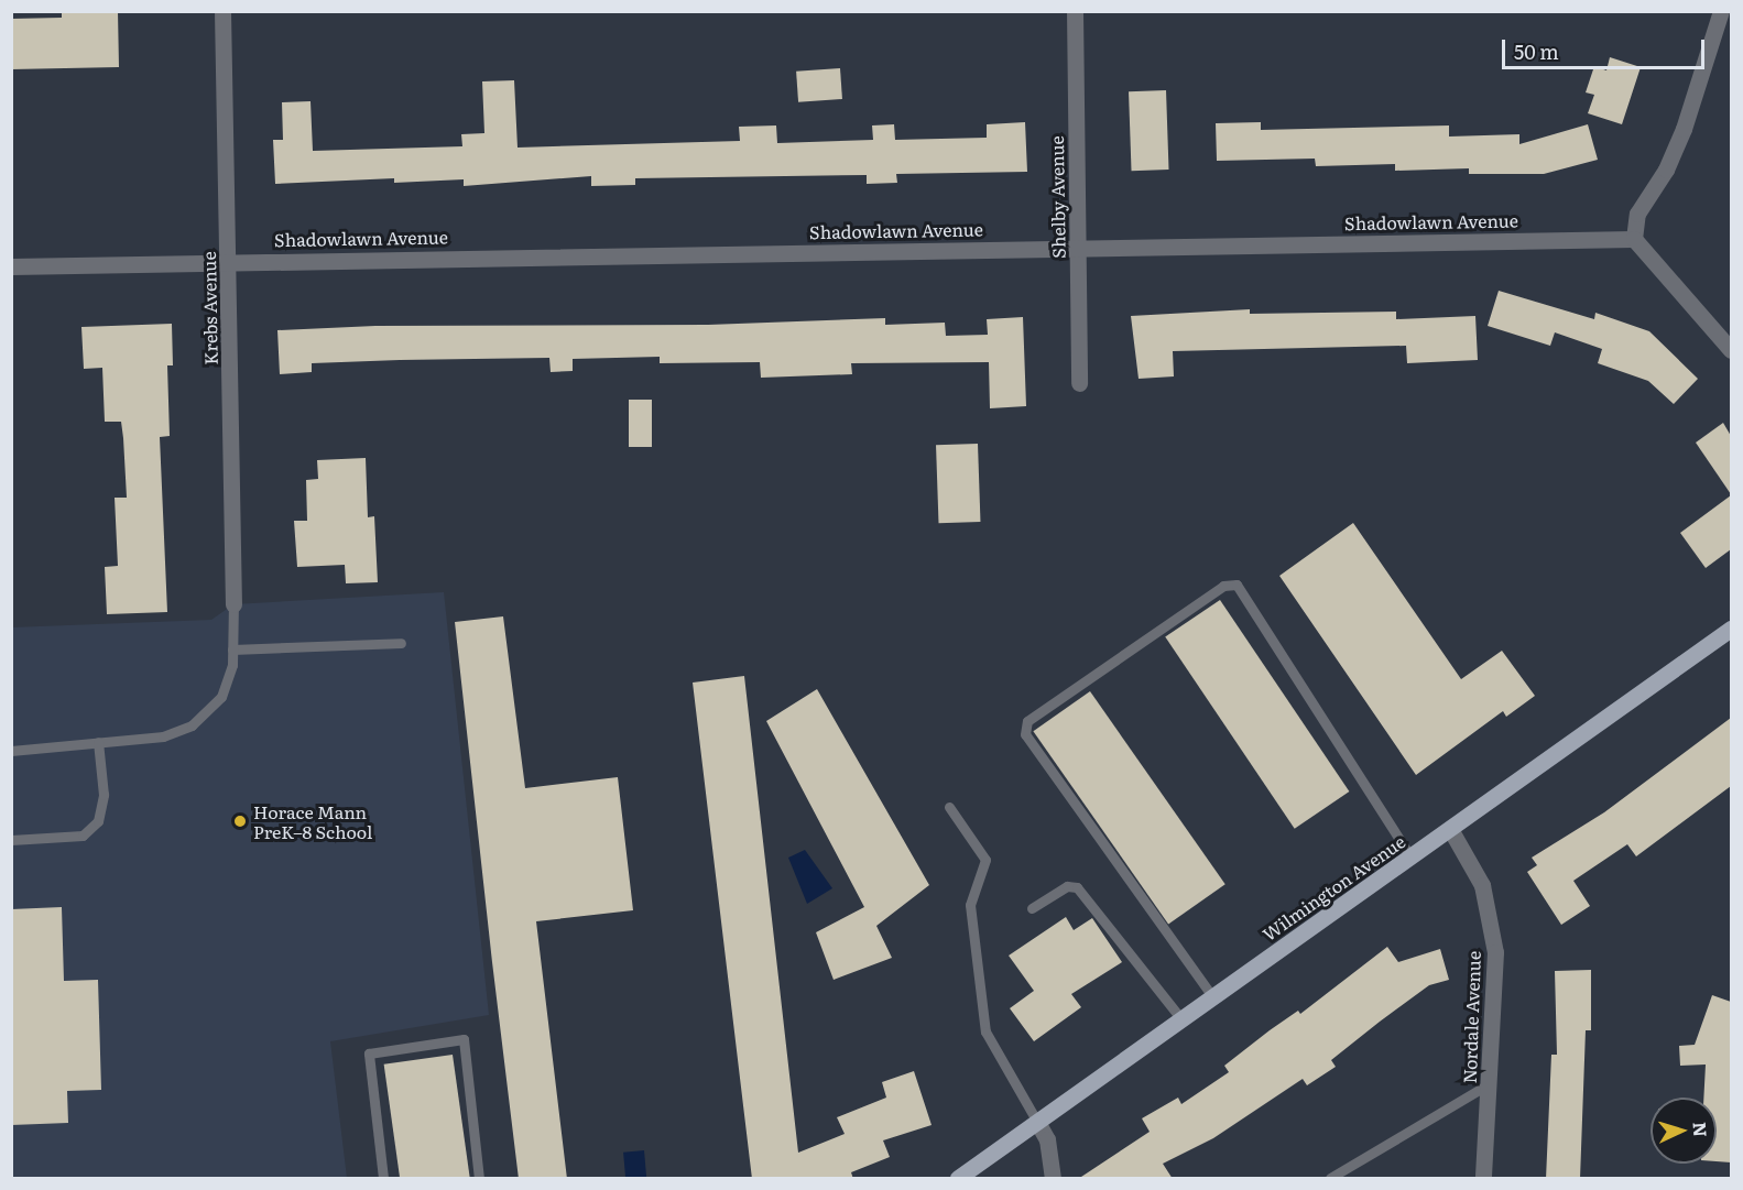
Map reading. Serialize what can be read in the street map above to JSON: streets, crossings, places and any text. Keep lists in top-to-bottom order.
{
  "streets": {
    "main road": ["Wilmington Avenue"],
    "street": [
      "Shelby Avenue",
      "Shadowlawn Avenue",
      "Krebs Avenue",
      "Nordale Avenue"
    ]
  },
  "crossings": [
    ["Shelby Avenue", "Shadowlawn Avenue"],
    ["Shadowlawn Avenue", "Krebs Avenue"],
    ["Wilmington Avenue", "Nordale Avenue"]
  ],
  "places": ["Horace Mann PreK–8 School"],
  "scale_bar": "50 m",
  "north": "right"
}
